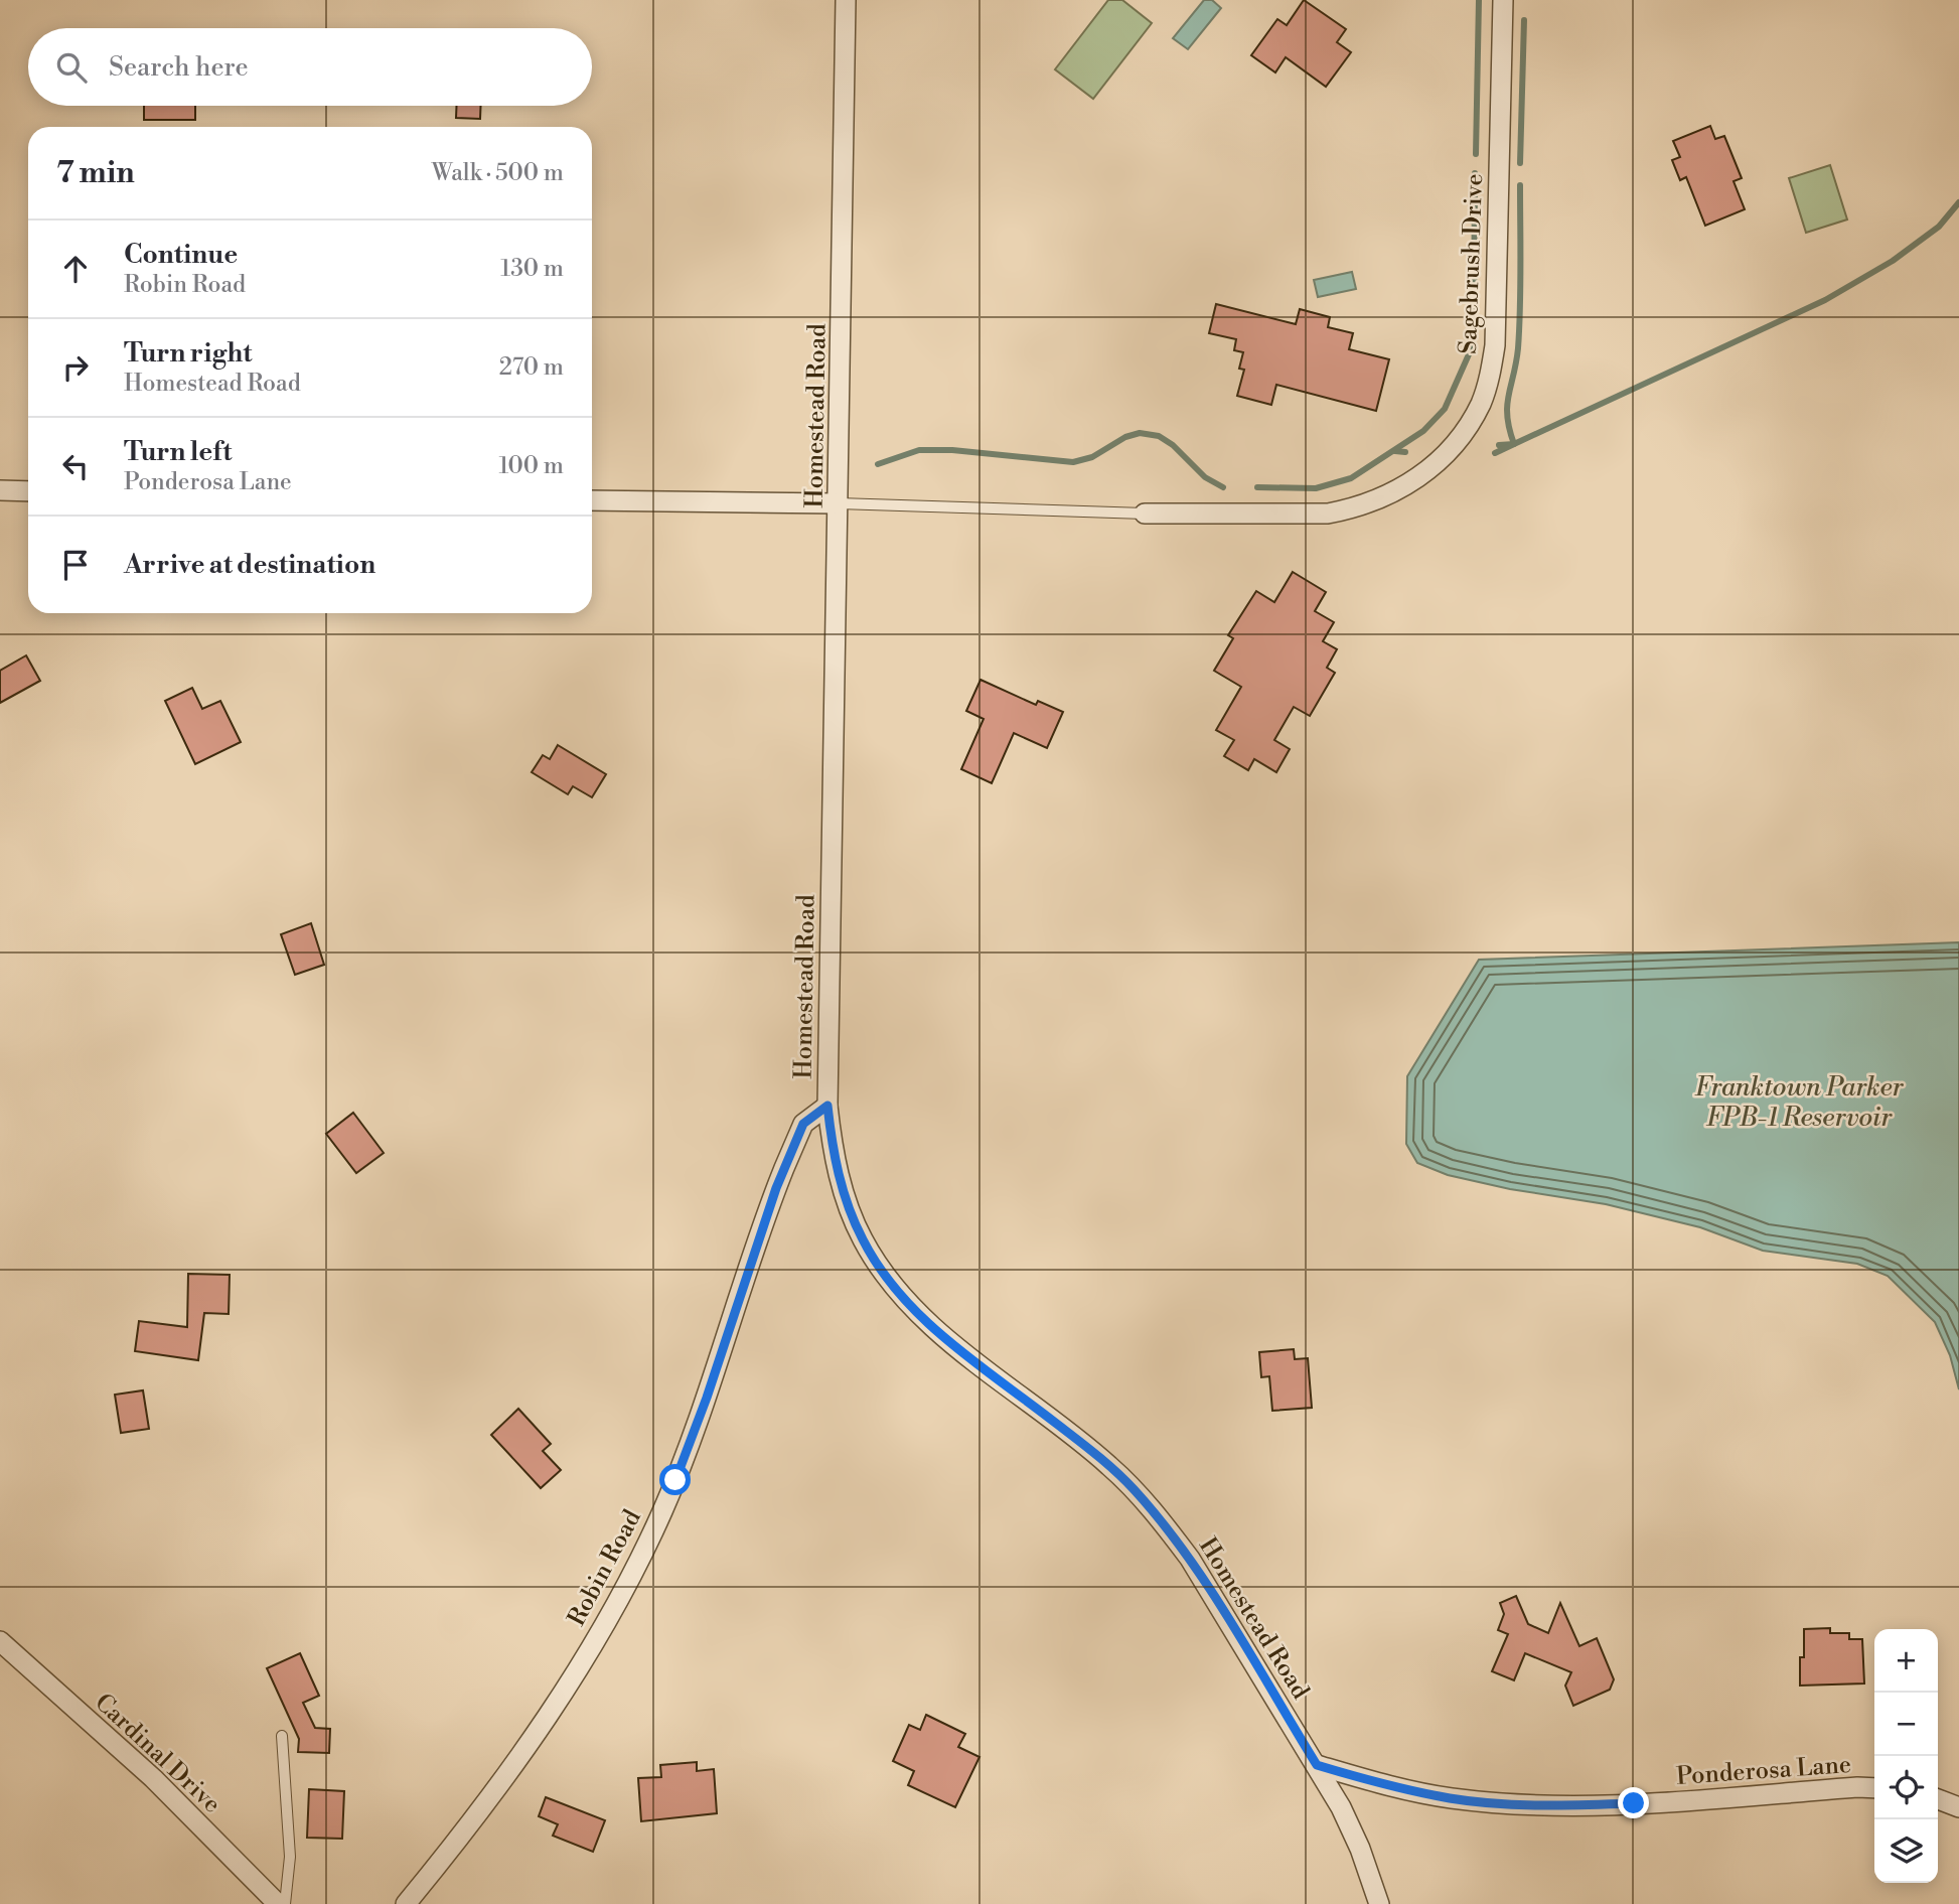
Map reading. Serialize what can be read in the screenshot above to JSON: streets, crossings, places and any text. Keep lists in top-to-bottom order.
{
  "streets": {
    "street": [
      "Sagebrush Drive",
      "Homestead Road",
      "Robin Road",
      "Cardinal Drive",
      "Ponderosa Lane"
    ]
  },
  "crossings": [
    ["Homestead Road", "Robin Road"],
    ["Homestead Road", "Ponderosa Lane"]
  ],
  "water": ["Franktown Parker FPB-1 Reservoir"],
  "page": {
    "search": "Search here",
    "heading": ["7 min", "Walk · 500 m"],
    "list": [
      ["Continue", "Robin Road", "130 m"],
      ["Turn right", "Homestead Road", "270 m"],
      ["Turn left", "Ponderosa Lane", "100 m"],
      "Arrive at destination"
    ],
    "map_buttons": ["+", "−"]
  }
}
